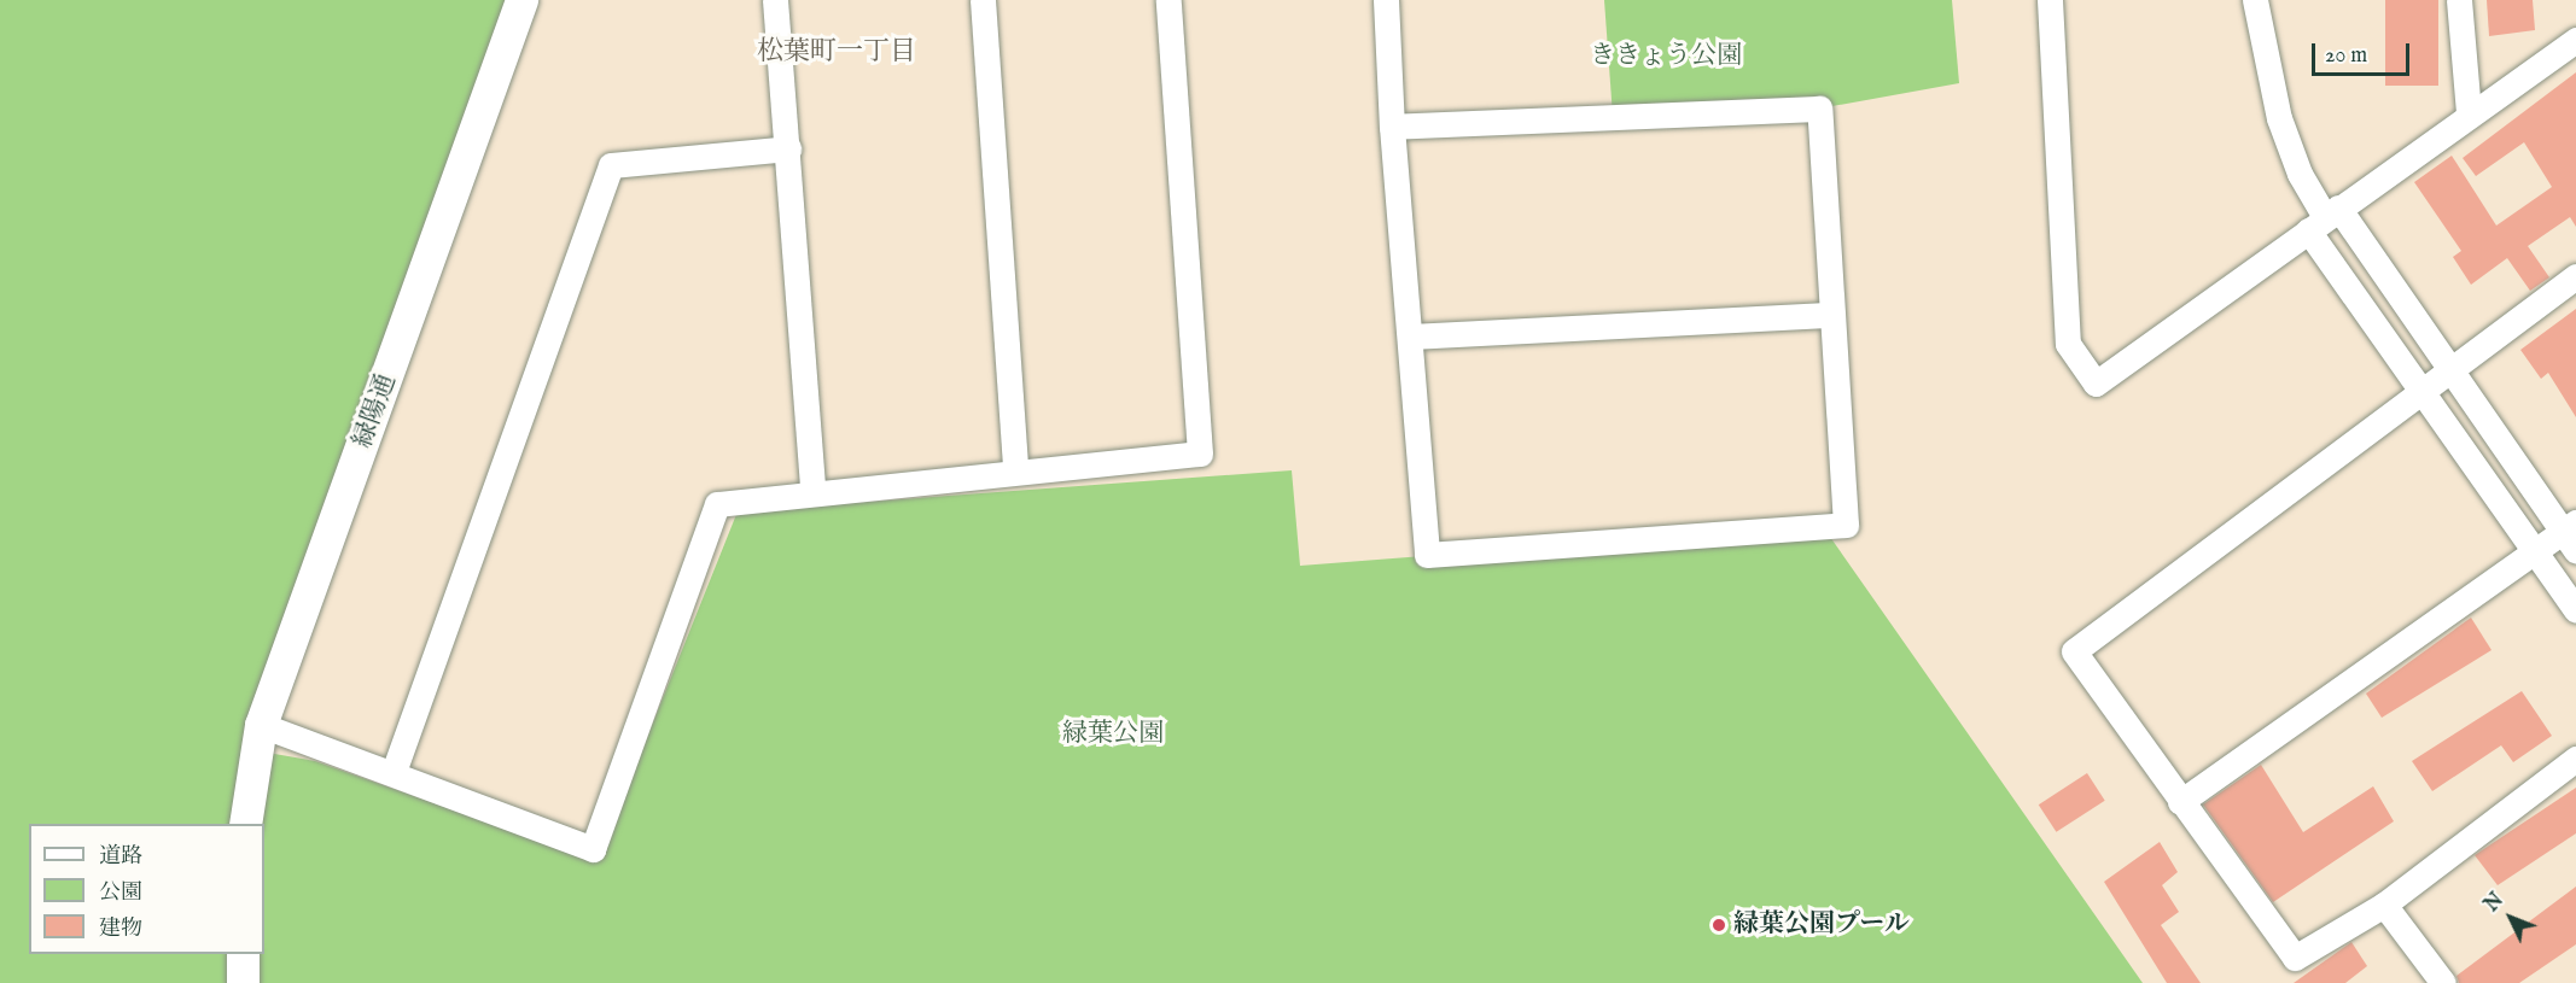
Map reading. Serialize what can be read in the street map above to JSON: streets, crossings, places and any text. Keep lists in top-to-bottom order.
{
  "streets": {
    "street": ["緑陽通"]
  },
  "districts": ["松葉町一丁目"],
  "parks": ["ききょう公園", "緑葉公園"],
  "places": ["緑葉公園プール"],
  "legend": ["道路", "公園", "建物"],
  "scale_bar": "20 m",
  "north": "top left"
}
